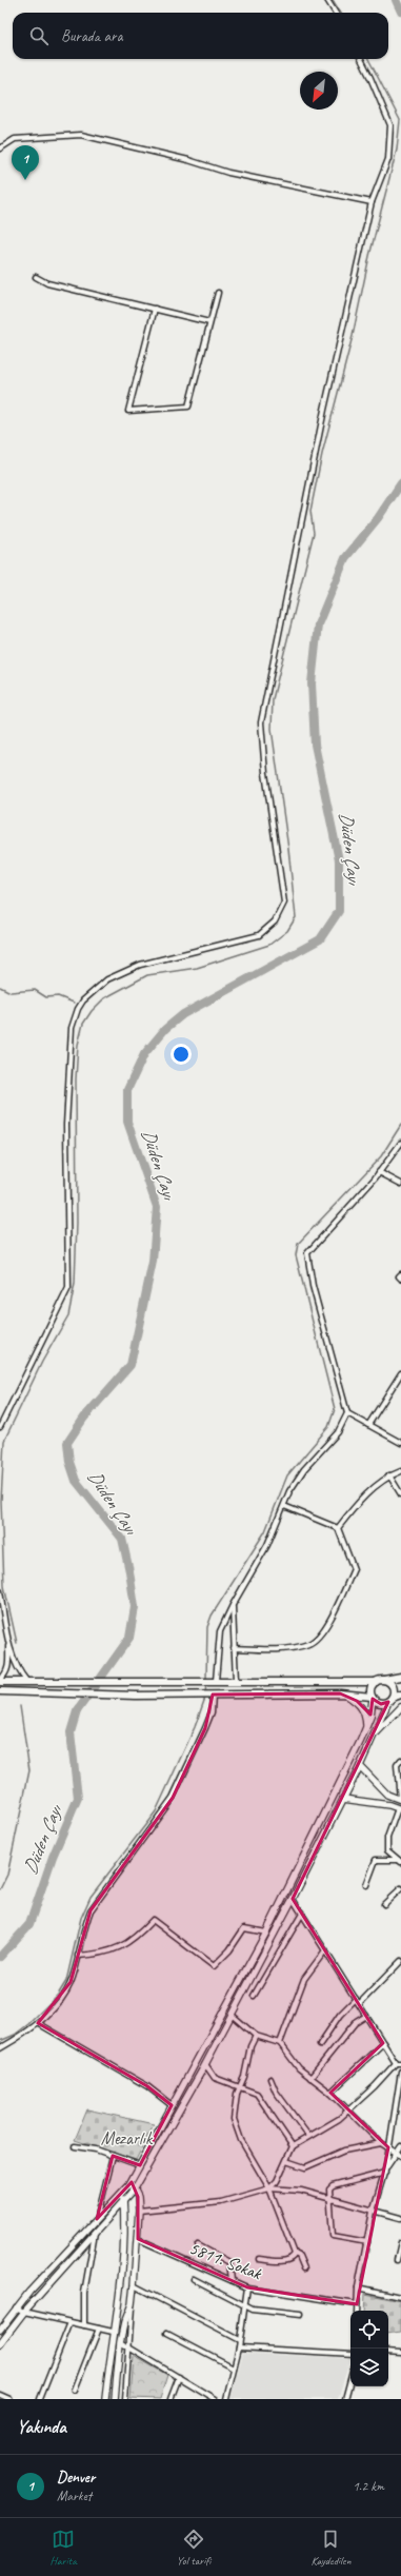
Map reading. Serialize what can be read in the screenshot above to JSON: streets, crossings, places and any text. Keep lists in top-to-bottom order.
{
  "streets": {
    "street": ["5811. Sokak"]
  },
  "water": ["Düden Çayı"],
  "parks": ["Mezarlık"],
  "north": "bottom left",
  "page": {
    "search": "Burada ara",
    "pins": "1",
    "heading": "Yakında",
    "list": [
      {
        "mark": "1",
        "name": "Denver",
        "note": "Market",
        "value": "1.2 km"
      }
    ],
    "nav": ["Harita", "Yol tarifi", "Kaydedilen"]
  }
}
